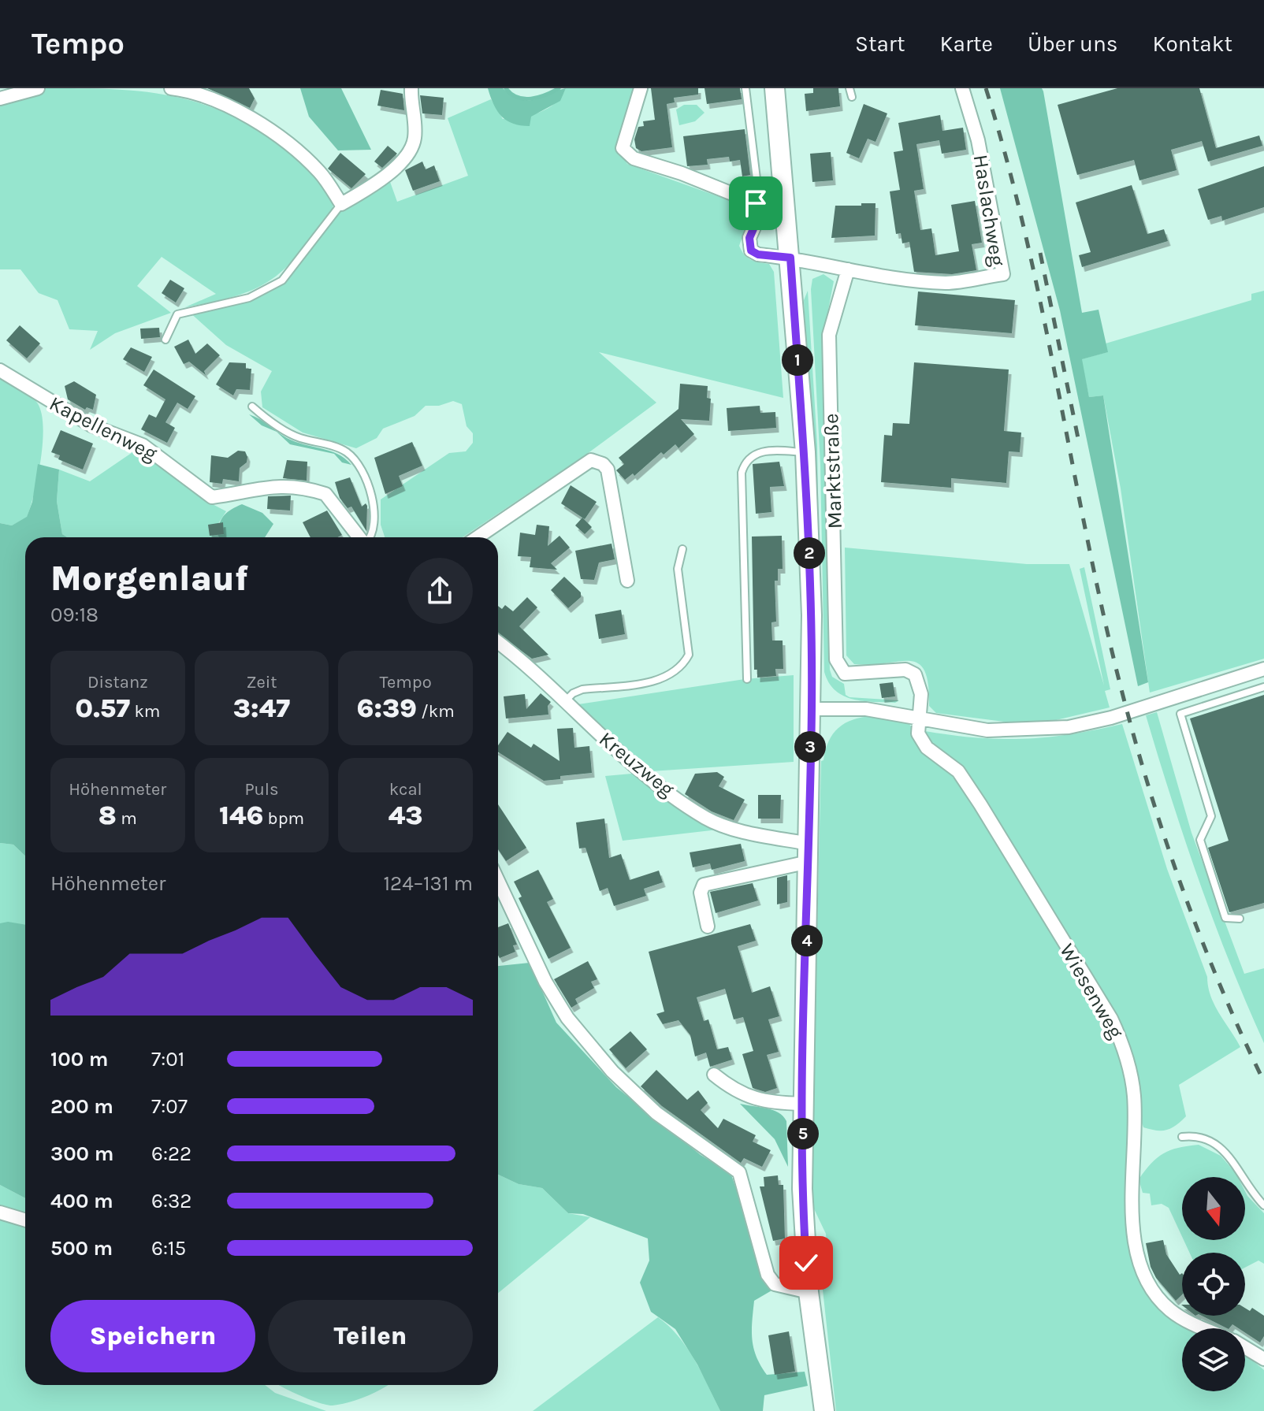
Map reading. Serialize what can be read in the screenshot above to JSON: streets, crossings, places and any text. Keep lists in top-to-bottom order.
{
  "streets": {
    "street": [
      "Haslachweg",
      "Kapellenweg",
      "Marktstraße",
      "Kreuzweg",
      "Wiesenweg"
    ]
  },
  "crossings": [
    ["Haslachweg", "Marktstraße"],
    ["Marktstraße", "Wiesenweg"]
  ],
  "north": "bottom",
  "page": {
    "header": "Tempo",
    "nav": [
      "Start",
      "Karte",
      "Über uns",
      "Kontakt"
    ],
    "pins": [
      "1",
      "2",
      "3",
      "4",
      "5"
    ],
    "heading": ["Morgenlauf", "09:18"],
    "stats": [
      ["Distanz", "0.57 km"],
      ["Zeit", "3:47"],
      ["Tempo", "6:39 /km"],
      ["Höhenmeter", "8 m"],
      ["Puls", "146 bpm"],
      ["kcal", "43"]
    ],
    "chart": ["Höhenmeter", "124–131 m"],
    "list": [
      {
        "name": "100 m",
        "note": "7:01"
      },
      {
        "name": "200 m",
        "note": "7:07"
      },
      {
        "name": "300 m",
        "note": "6:22"
      },
      {
        "name": "400 m",
        "note": "6:32"
      },
      {
        "name": "500 m",
        "note": "6:15"
      }
    ],
    "buttons": ["Speichern", "Teilen"]
  }
}
